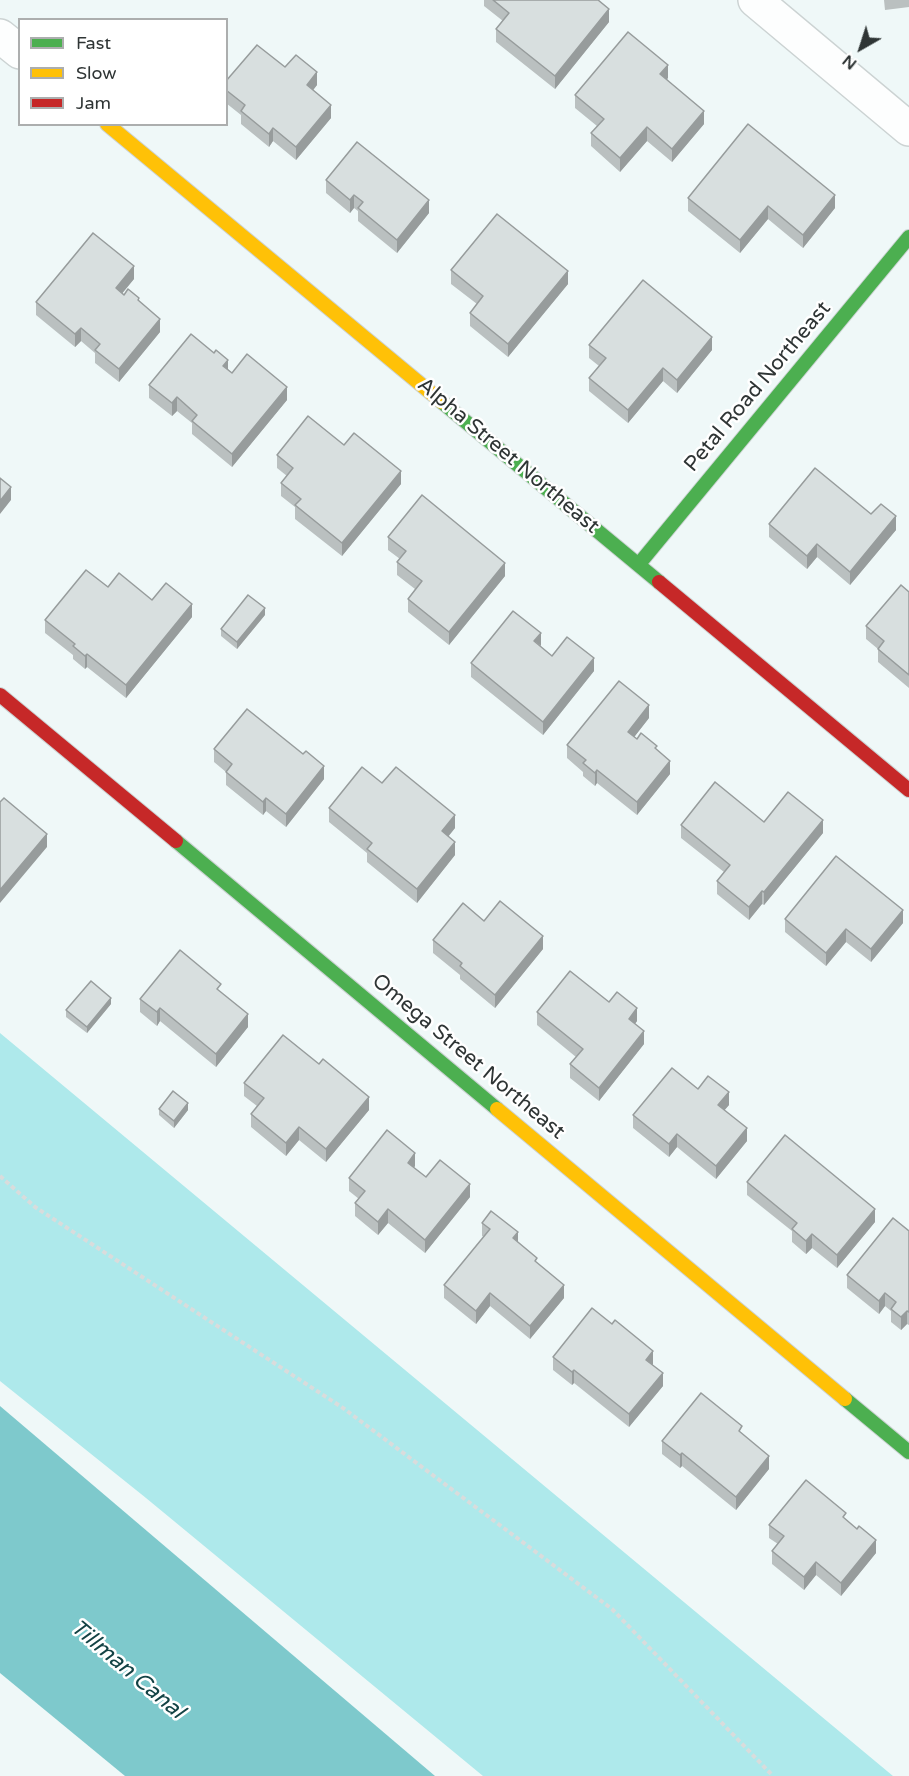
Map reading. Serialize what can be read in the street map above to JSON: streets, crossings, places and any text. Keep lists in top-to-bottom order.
{
  "streets": {
    "street": ["Petal Road Northeast", "Alpha Street Northeast", "Omega Street Northeast"]
  },
  "crossings": [
    ["Petal Road Northeast", "Alpha Street Northeast"]
  ],
  "water": ["Tillman Canal"],
  "legend": ["Fast", "Slow", "Jam"],
  "north": "bottom left"
}
